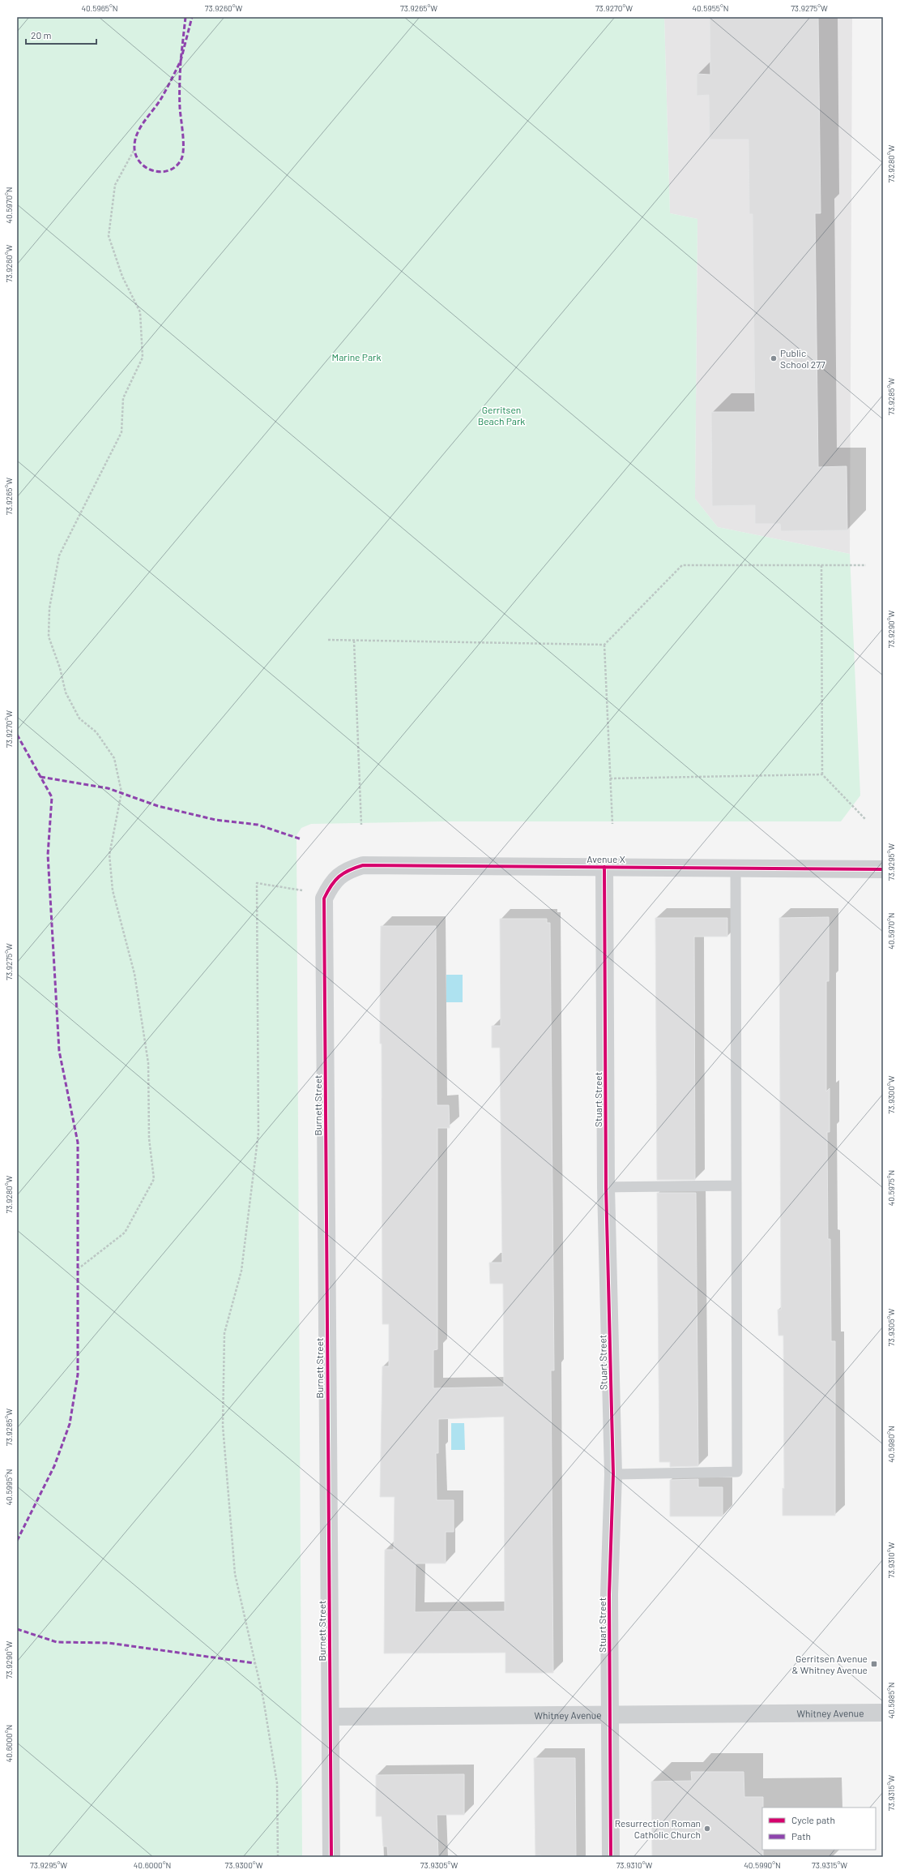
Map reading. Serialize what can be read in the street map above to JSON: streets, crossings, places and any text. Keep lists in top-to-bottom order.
{
  "streets": {
    "street": [
      "Avenue X",
      "Stuart Street",
      "Burnett Street",
      "Whitney Avenue"
    ]
  },
  "crossings": [
    ["Avenue X", "Stuart Street"],
    ["Avenue X", "Burnett Street"],
    ["Stuart Street", "Whitney Avenue"],
    ["Burnett Street", "Whitney Avenue"]
  ],
  "parks": ["Marine Park", "Gerritsen Beach Park"],
  "places": {
    "other": ["Public School 277", "Resurrection Roman Catholic Church"],
    "transit": ["Gerritsen Avenue & Whitney Avenue"]
  },
  "legend": ["Cycle path", "Path"],
  "scale_bar": "20 m",
  "coordinates": [
    "40.5965°N",
    "73.9260°W",
    "73.9265°W",
    "73.9270°W",
    "40.5955°N",
    "73.9275°W",
    "73.9280°W",
    "40.5970°N",
    "73.9285°W",
    "73.9290°W",
    "73.9295°W",
    "73.9300°W",
    "40.5975°N",
    "73.9305°W",
    "40.5980°N",
    "40.5995°N",
    "73.9310°W",
    "40.5985°N",
    "40.6000°N",
    "73.9315°W",
    "40.5990°N"
  ]
}
